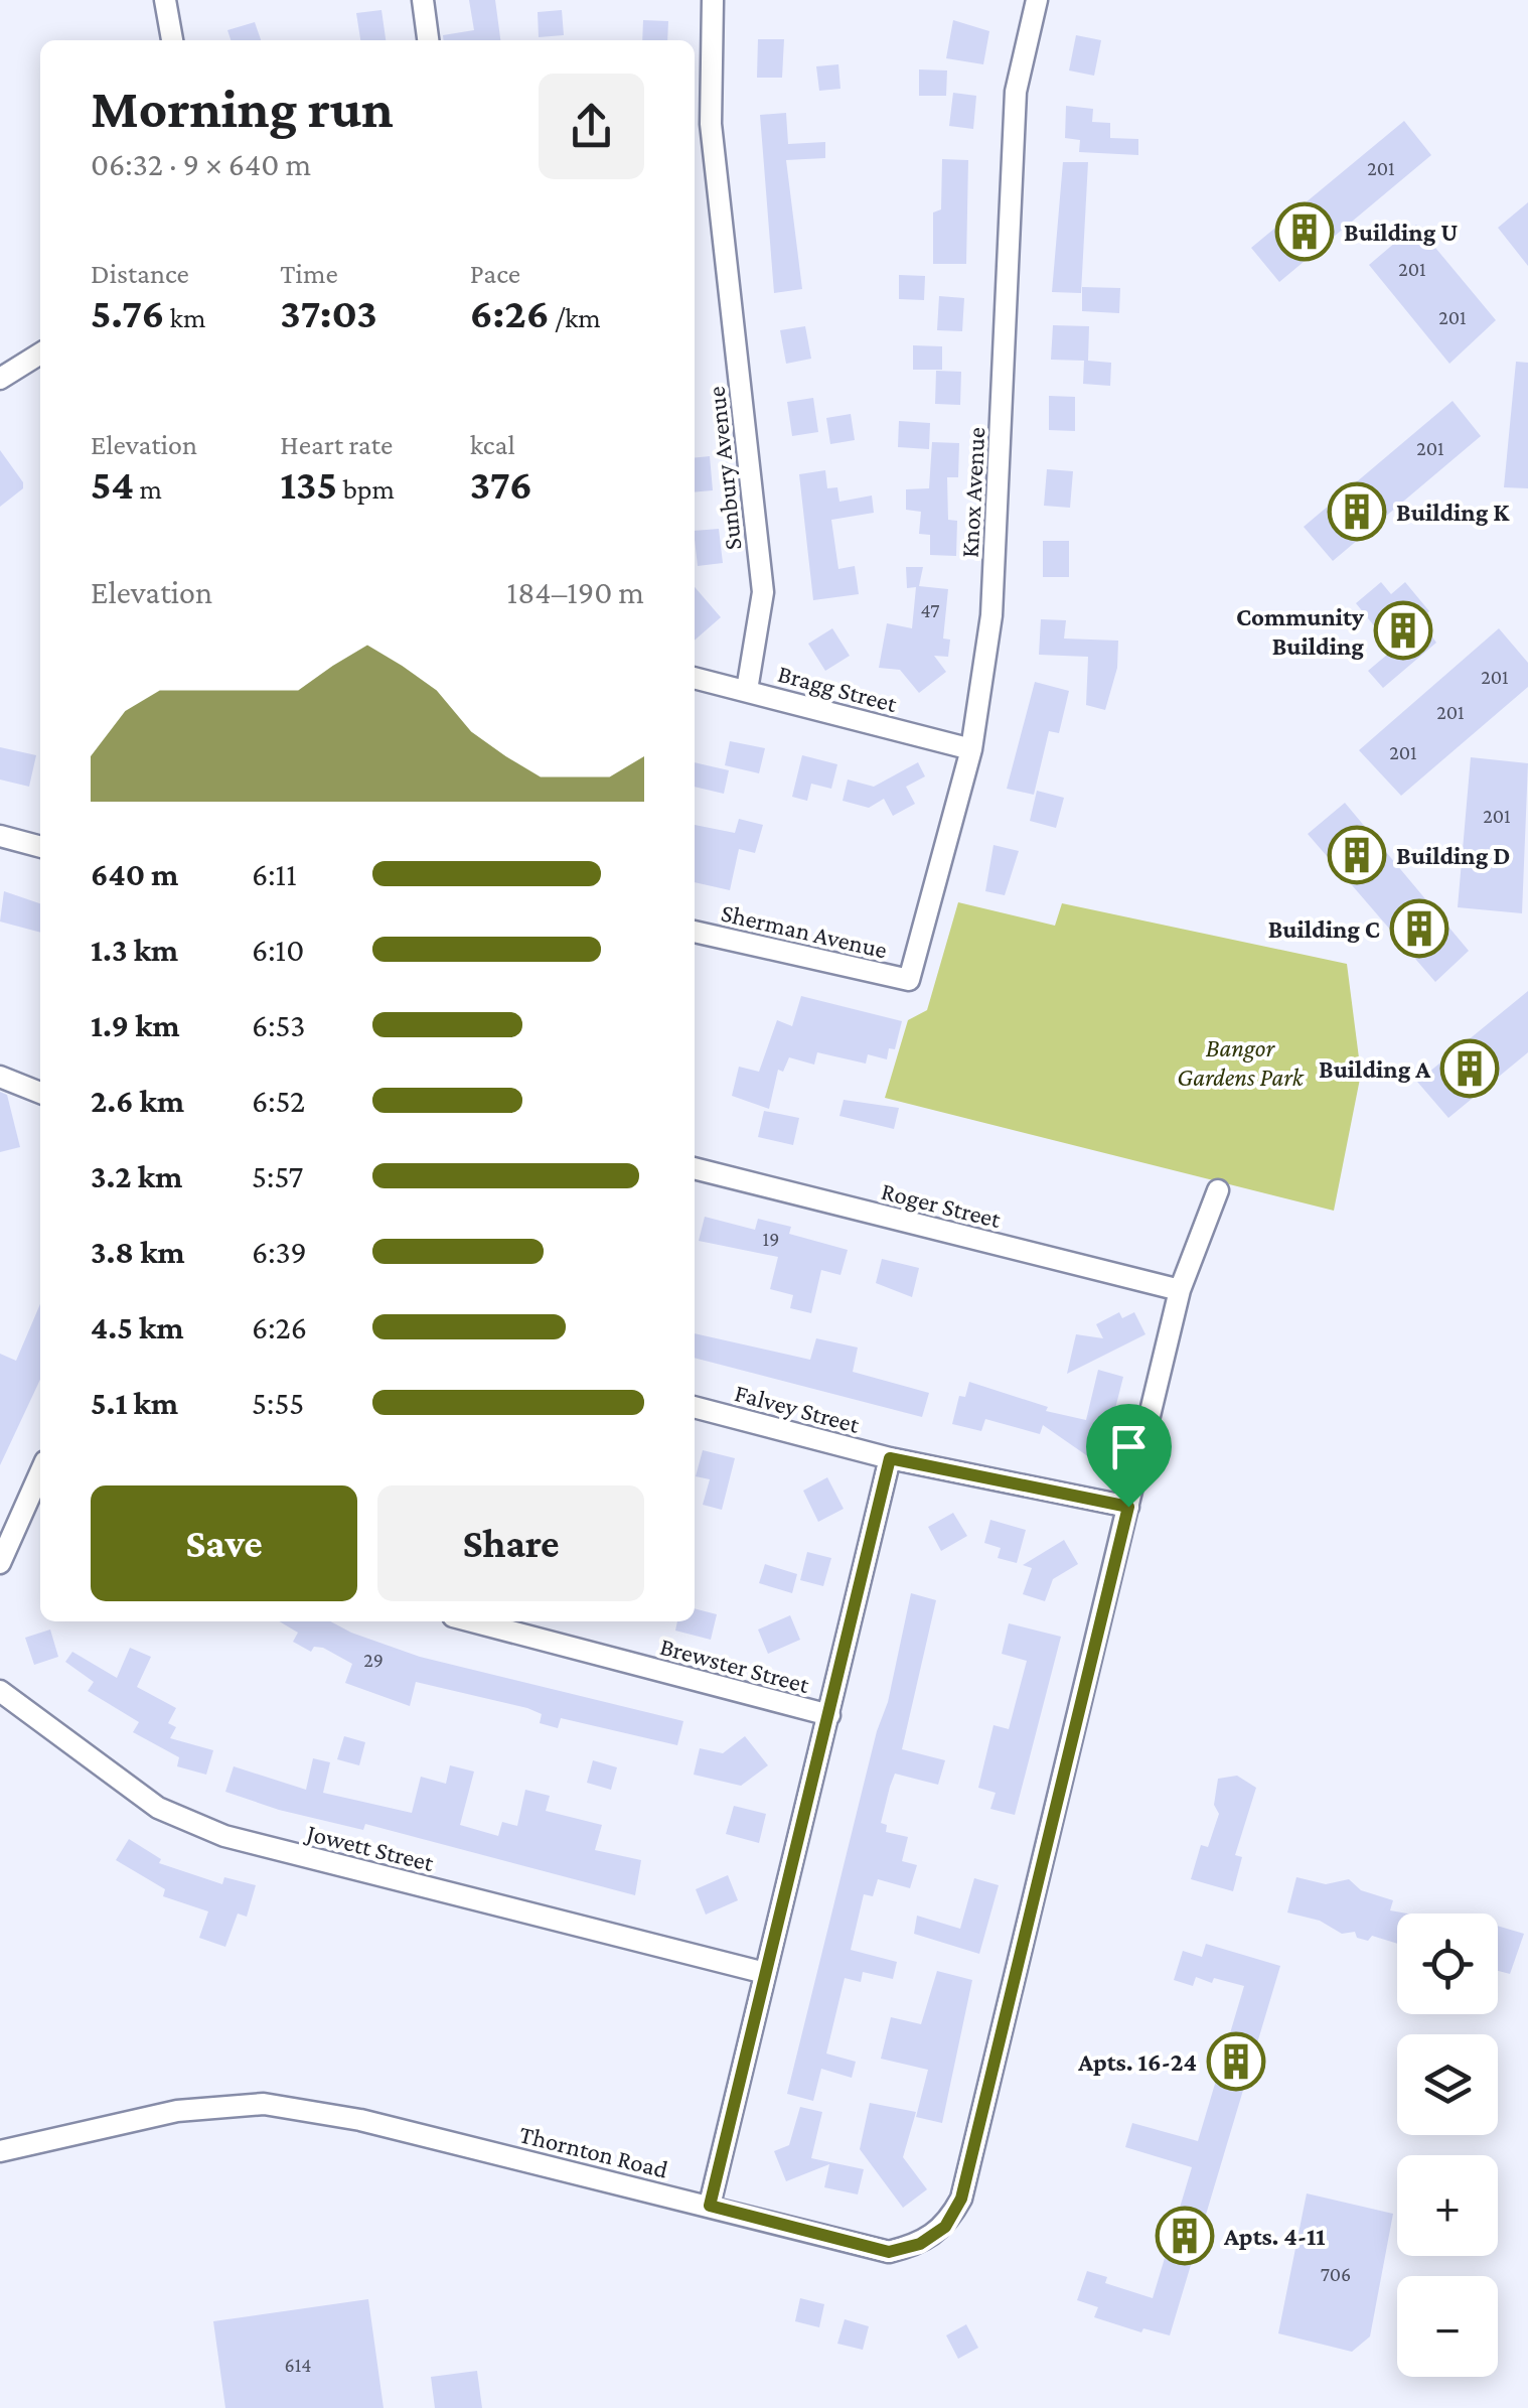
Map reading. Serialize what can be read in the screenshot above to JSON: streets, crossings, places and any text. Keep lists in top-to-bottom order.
{
  "streets": {
    "street": [
      "Sunbury Avenue",
      "Knox Avenue",
      "Bragg Street",
      "Sherman Avenue",
      "Roger Street",
      "Falvey Street",
      "Brewster Street",
      "Jowett Street",
      "Thornton Road"
    ]
  },
  "crossings": [
    ["Sunbury Avenue", "Bragg Street"],
    ["Knox Avenue", "Bragg Street"],
    ["Knox Avenue", "Sherman Avenue"],
    ["Roger Street", "Thornton Road"],
    ["Falvey Street", "Thornton Road"]
  ],
  "parks": ["Bangor Gardens Park"],
  "places": {
    "building": [
      "Building U",
      "Building K",
      "Community Building",
      "Building D",
      "Building C",
      "Building A",
      "Apts. 16-24",
      "Apts. 4-11"
    ]
  },
  "house_numbers": [
    "201",
    "201",
    "201",
    "201",
    "47",
    "201",
    "201",
    "201",
    "201",
    "19",
    "29",
    "706",
    "614"
  ],
  "page": {
    "heading": ["Morning run", "06:32 · 9 × 640 m"],
    "stats": [
      ["Distance", "5.76 km"],
      ["Time", "37:03"],
      ["Pace", "6:26 /km"],
      ["Elevation", "54 m"],
      ["Heart rate", "135 bpm"],
      ["kcal", "376"]
    ],
    "chart": ["Elevation", "184–190 m"],
    "list": [
      {
        "name": "640 m",
        "note": "6:11"
      },
      {
        "name": "1.3 km",
        "note": "6:10"
      },
      {
        "name": "1.9 km",
        "note": "6:53"
      },
      {
        "name": "2.6 km",
        "note": "6:52"
      },
      {
        "name": "3.2 km",
        "note": "5:57"
      },
      {
        "name": "3.8 km",
        "note": "6:39"
      },
      {
        "name": "4.5 km",
        "note": "6:26"
      },
      {
        "name": "5.1 km",
        "note": "5:55"
      }
    ],
    "buttons": ["Save", "Share"],
    "map_buttons": ["+", "−"]
  }
}
